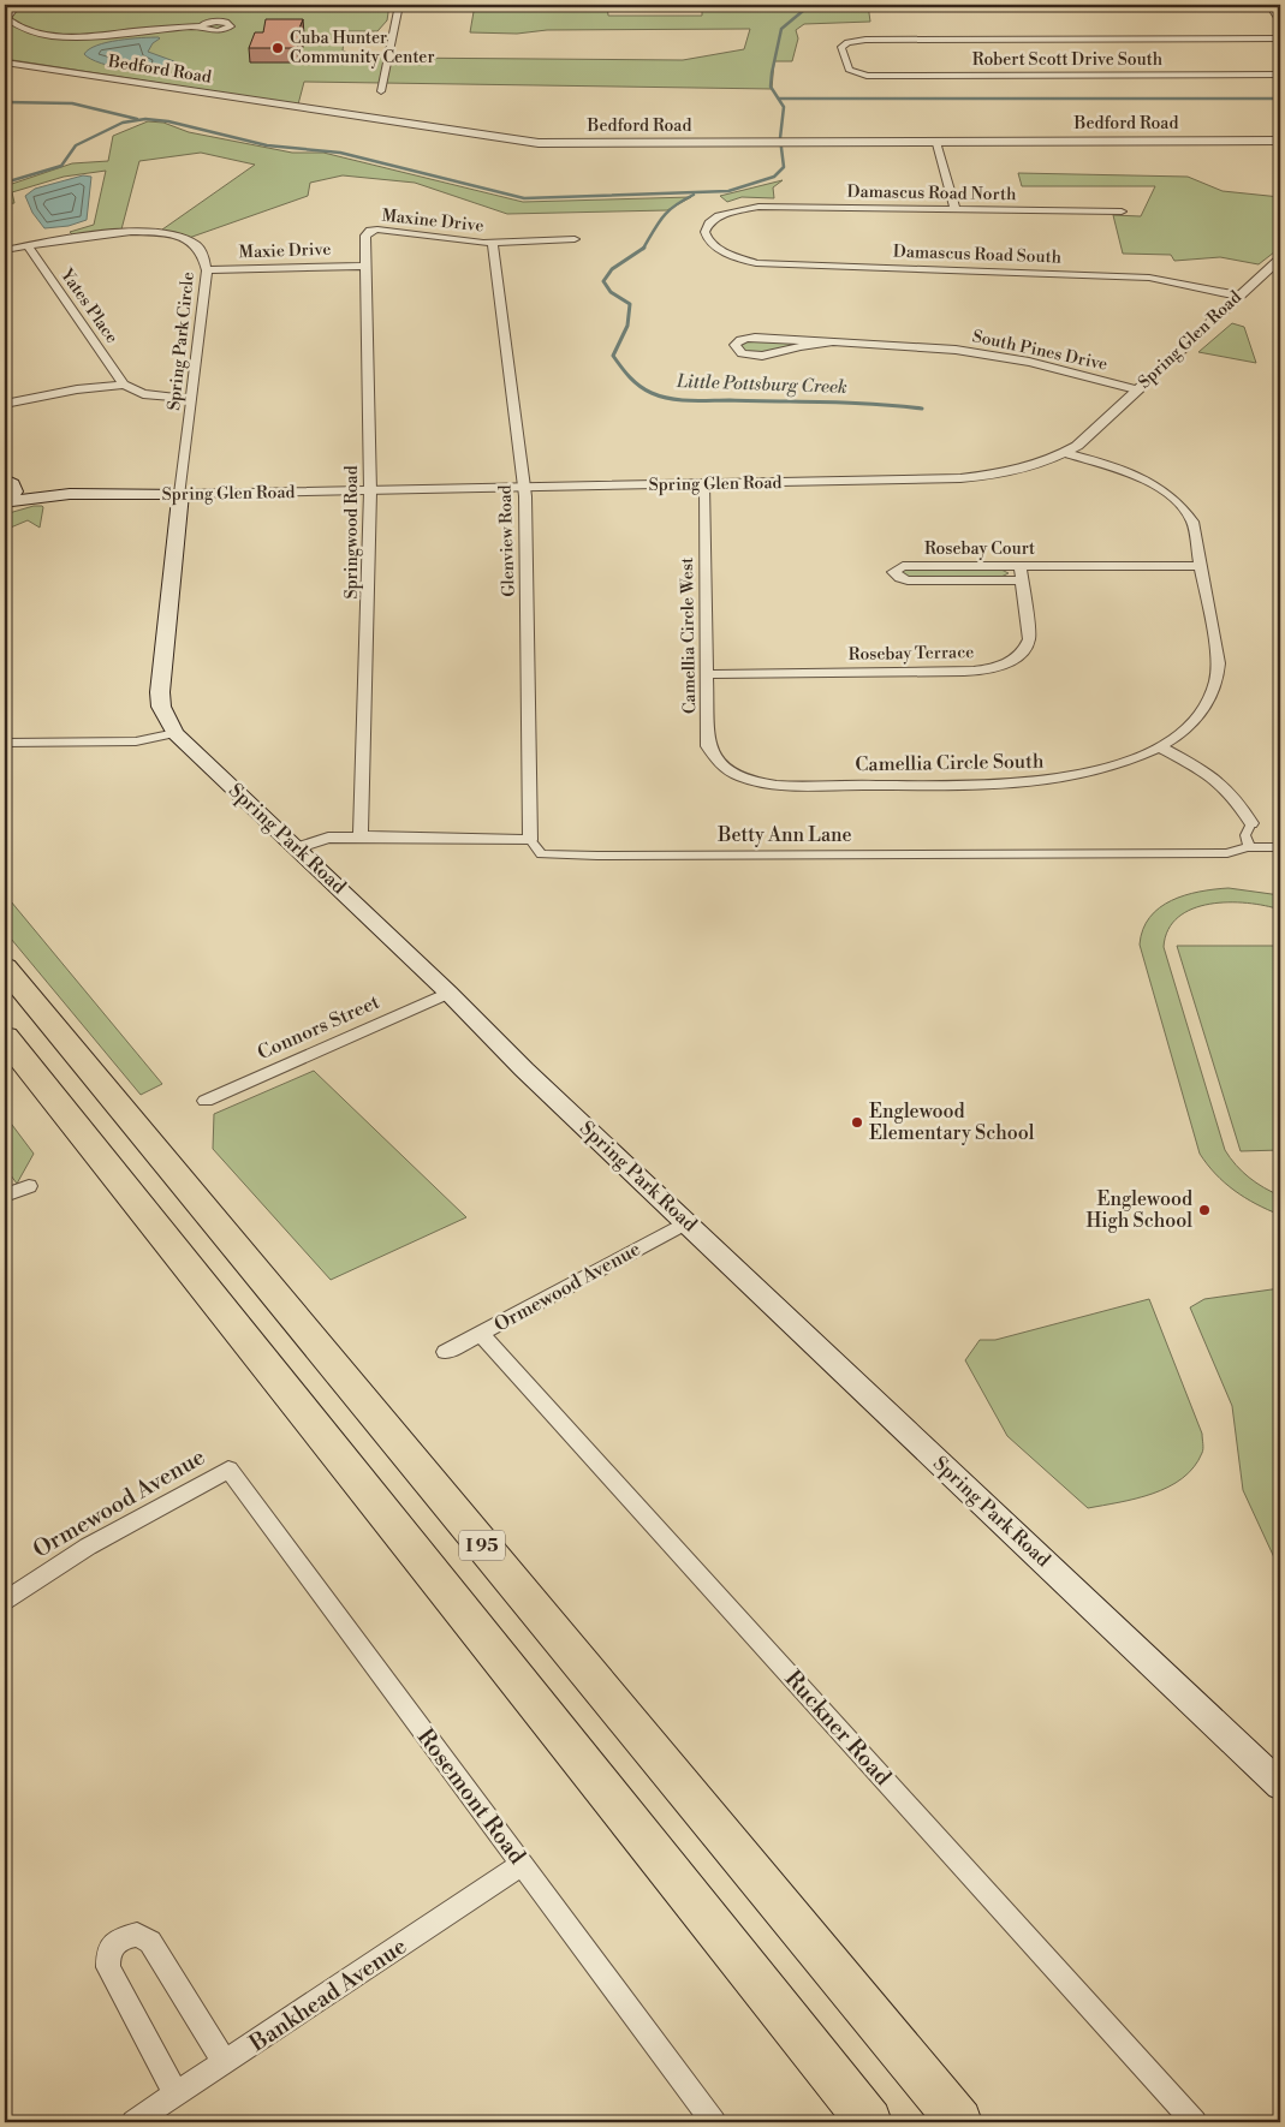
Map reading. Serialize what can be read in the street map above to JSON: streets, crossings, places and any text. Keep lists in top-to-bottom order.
{
  "streets": {
    "highway": ["I 95"],
    "main road": ["Spring Glen Road", "Spring Park Road"],
    "street": [
      "Robert Scott Drive South",
      "Bedford Road",
      "Damascus Road North",
      "Maxine Drive",
      "Maxie Drive",
      "Damascus Road South",
      "Yates Place",
      "Spring Park Circle",
      "South Pines Drive",
      "Springwood Road",
      "Glenview Road",
      "Rosebay Court",
      "Camellia Circle West",
      "Rosebay Terrace",
      "Camellia Circle South",
      "Betty Ann Lane",
      "Connors Street",
      "Ormewood Avenue",
      "Ruckner Road",
      "Rosemont Road",
      "Bankhead Avenue"
    ]
  },
  "crossings": [
    ["Damascus Road North", "Damascus Road South"],
    ["Maxine Drive", "Springwood Road"],
    ["Maxine Drive", "Glenview Road"],
    ["Maxie Drive", "Spring Park Circle"],
    ["Maxie Drive", "Springwood Road"],
    ["Damascus Road South", "Spring Glen Road"],
    ["Yates Place", "Spring Park Circle"],
    ["Spring Glen Road", "Spring Park Circle"],
    ["Spring Glen Road", "South Pines Drive"],
    ["Spring Glen Road", "Springwood Road"],
    ["Spring Glen Road", "Glenview Road"],
    ["Spring Glen Road", "Camellia Circle West"],
    ["Spring Glen Road", "Spring Park Road"],
    ["Spring Park Circle", "Spring Park Road"],
    ["Glenview Road", "Betty Ann Lane"],
    ["Rosebay Court", "Rosebay Terrace"],
    ["Camellia Circle West", "Rosebay Terrace"],
    ["Camellia Circle West", "Camellia Circle South"],
    ["Spring Park Road", "Connors Street"],
    ["Spring Park Road", "Ormewood Avenue"],
    ["Ormewood Avenue", "Ruckner Road"],
    ["Ormewood Avenue", "Rosemont Road"],
    ["Rosemont Road", "Bankhead Avenue"]
  ],
  "water": ["Little Pottsburg Creek"],
  "places": ["Cuba Hunter Community Center", "Englewood Elementary School", "Englewood High School"]
}
